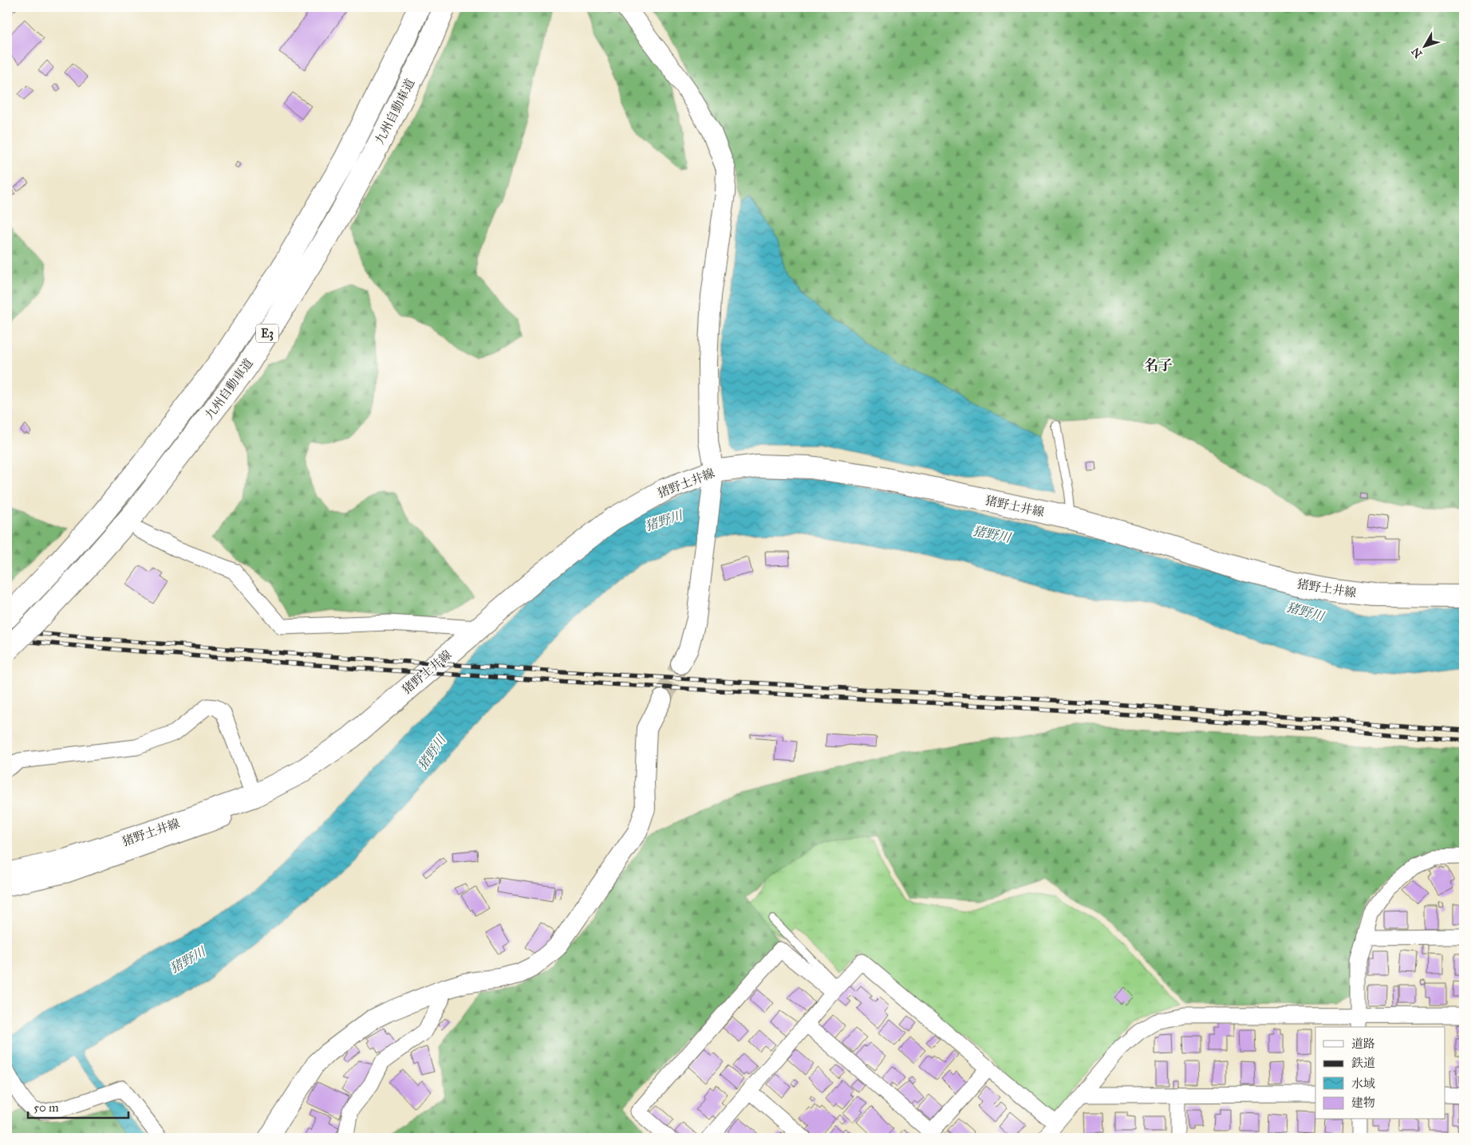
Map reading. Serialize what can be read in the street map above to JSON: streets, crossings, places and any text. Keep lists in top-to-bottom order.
{
  "streets": {
    "main road": ["九州自動車道", "E3", "猪野土井線"]
  },
  "districts": ["名子"],
  "water": ["猪野川"],
  "legend": [
    "道路",
    "鉄道",
    "水域",
    "建物"
  ],
  "scale_bar": "50 m",
  "north": "bottom left"
}
